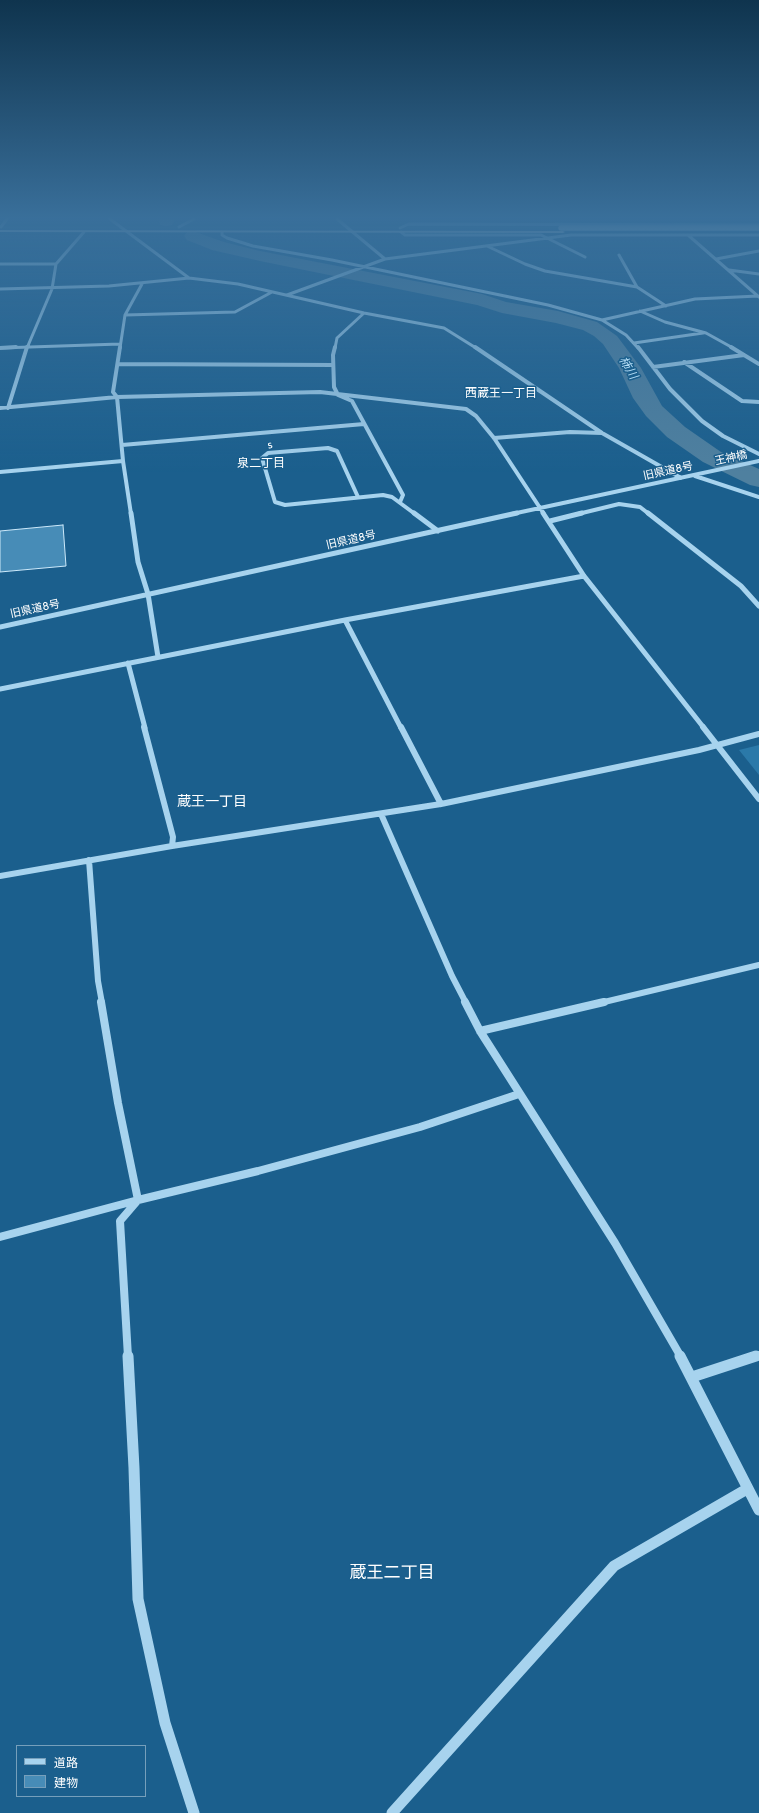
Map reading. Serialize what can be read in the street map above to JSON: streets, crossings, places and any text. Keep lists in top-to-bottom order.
{
  "streets": {
    "street": ["s", "王神橋", "旧県道8号"]
  },
  "crossings": [
    ["s", "旧県道8号"],
    ["王神橋", "旧県道8号"]
  ],
  "districts": [
    "西蔵王一丁目",
    "泉二丁目",
    "蔵王一丁目",
    "蔵王二丁目"
  ],
  "water": ["柿川"],
  "legend": ["道路", "建物"]
}
